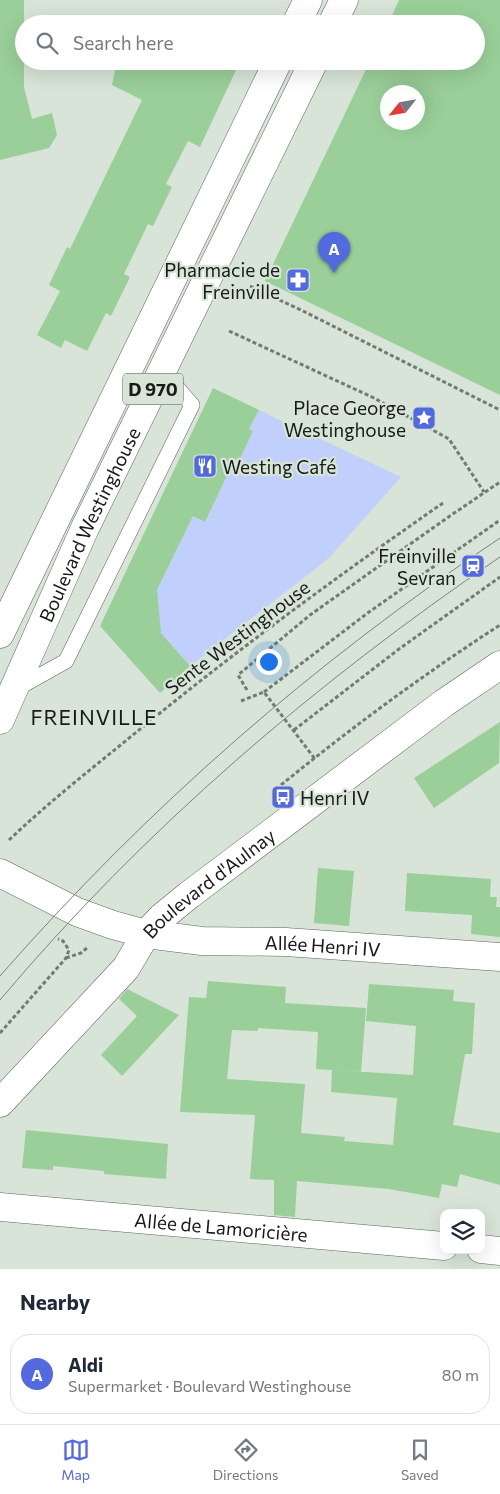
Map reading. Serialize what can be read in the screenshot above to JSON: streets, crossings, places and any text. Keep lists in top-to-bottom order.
{
  "streets": {
    "street": [
      "D 970",
      "Boulevard Westinghouse",
      "Boulevard d'Aulnay",
      "Allée Henri IV",
      "Allée de Lamoricière"
    ],
    "path": ["Sente Westinghouse"]
  },
  "crossings": [
    ["Boulevard d'Aulnay", "Allée Henri IV"]
  ],
  "districts": ["FREINVILLE"],
  "places": {
    "pharmacy": ["Pharmacie de Freinville"],
    "place": ["Place George Westinghouse"],
    "restaurant": ["Westing Café"],
    "station": ["Freinville Sevran"],
    "bus stop": ["Henri IV"]
  },
  "north": "bottom left",
  "page": {
    "search": "Search here",
    "pins": "A",
    "heading": "Nearby",
    "list": [
      {
        "mark": "A",
        "name": "Aldi",
        "note": "Supermarket · Boulevard Westinghouse",
        "value": "80 m"
      }
    ],
    "nav": ["Map", "Directions", "Saved"]
  }
}
